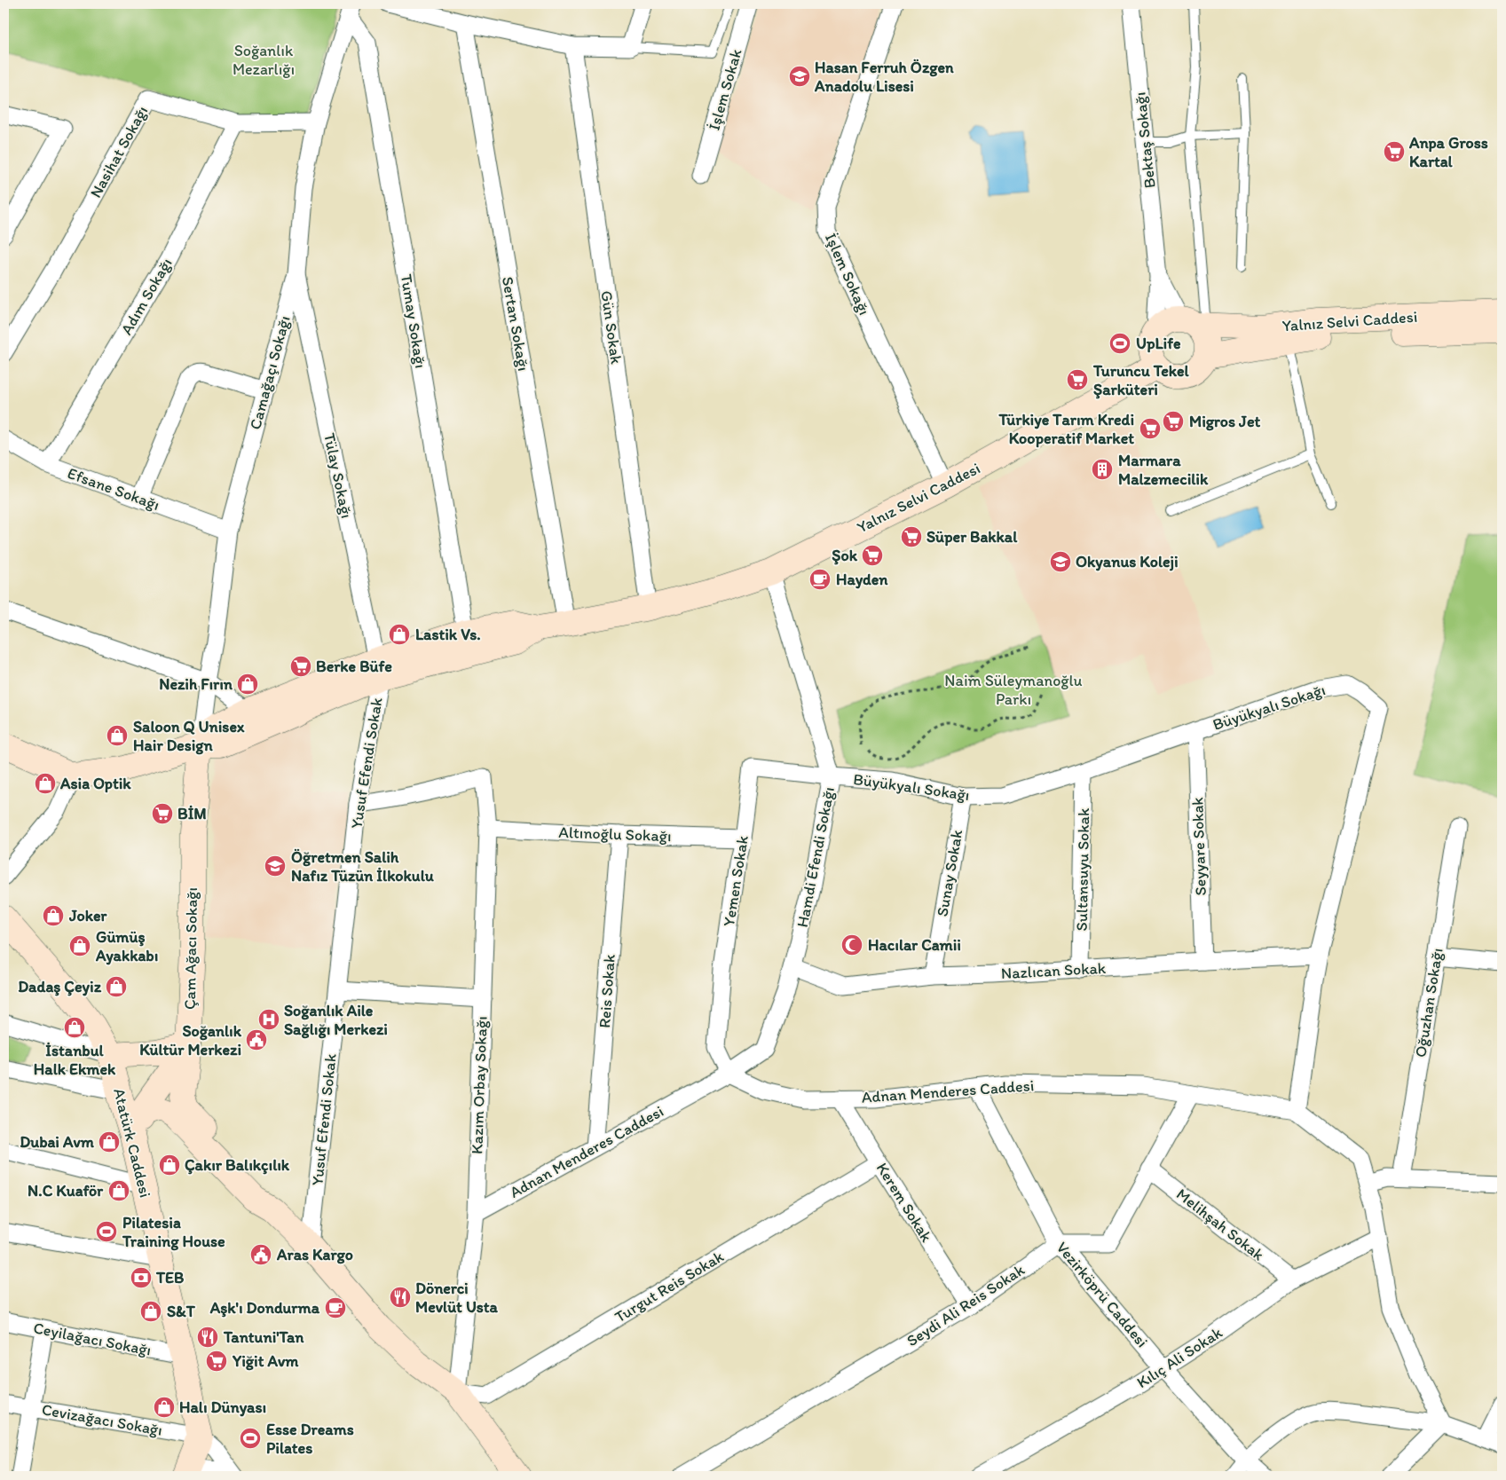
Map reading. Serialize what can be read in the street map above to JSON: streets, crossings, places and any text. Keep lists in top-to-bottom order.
{
  "streets": {
    "street": [
      "İşlem Sokak",
      "Bektaş Sokağı",
      "Nasihat Sokağı",
      "İşlem Sokağı",
      "Adım Sokağı",
      "Tumay Sokağı",
      "Yalnız Selvi Caddesi",
      "Sertan Sokağı",
      "Gün Sokak",
      "Camağaçı Sokağı",
      "Tülay Sokağı",
      "Efsane Sokağı",
      "Büyükyalı Sokağı",
      "Yusuf Efendi Sokak",
      "Altınoğlu Sokağı",
      "Seyyare Sokak",
      "Hamdi Efendi Sokağı",
      "Sultansuyu Sokak",
      "Sunay Sokak",
      "Yemen Sokak",
      "Çam Ağacı Sokağı",
      "Nazlıcan Sokak",
      "Reis Sokak",
      "Oğuzhan Sokağı",
      "Kazım Orbay Sokağı",
      "Adnan Menderes Caddesi",
      "Atatürk Caddesi",
      "Kerem Sokak",
      "Melihşah Sokak",
      "Turgut Reis Sokak",
      "Vezirköprü Caddesi",
      "Seydi Ali Reis Sokak",
      "Ceyilağacı Sokağı",
      "Kılıç Ali Sokak",
      "Cevizağacı Sokağı"
    ]
  },
  "crossings": [
    ["Nasihat Sokağı", "Adım Sokağı"],
    ["Nasihat Sokağı", "Camağaçı Sokağı"],
    ["İşlem Sokağı", "Yalnız Selvi Caddesi"],
    ["Adım Sokağı", "Efsane Sokağı"],
    ["Tumay Sokağı", "Yalnız Selvi Caddesi"],
    ["Tumay Sokağı", "Camağaçı Sokağı"],
    ["Yalnız Selvi Caddesi", "Sertan Sokağı"],
    ["Yalnız Selvi Caddesi", "Gün Sokak"],
    ["Yalnız Selvi Caddesi", "Camağaçı Sokağı"],
    ["Yalnız Selvi Caddesi", "Tülay Sokağı"],
    ["Yalnız Selvi Caddesi", "Yusuf Efendi Sokak"],
    ["Yalnız Selvi Caddesi", "Hamdi Efendi Sokağı"],
    ["Yalnız Selvi Caddesi", "Çam Ağacı Sokağı"],
    ["Camağaçı Sokağı", "Tülay Sokağı"],
    ["Camağaçı Sokağı", "Efsane Sokağı"],
    ["Camağaçı Sokağı", "Çam Ağacı Sokağı"],
    ["Tülay Sokağı", "Yusuf Efendi Sokak"],
    ["Büyükyalı Sokağı", "Seyyare Sokak"],
    ["Büyükyalı Sokağı", "Hamdi Efendi Sokağı"],
    ["Büyükyalı Sokağı", "Sultansuyu Sokak"],
    ["Büyükyalı Sokağı", "Sunay Sokak"],
    ["Büyükyalı Sokağı", "Yemen Sokak"],
    ["Büyükyalı Sokağı", "Nazlıcan Sokak"],
    ["Büyükyalı Sokağı", "Adnan Menderes Caddesi"],
    ["Yusuf Efendi Sokak", "Kazım Orbay Sokağı"],
    ["Altınoğlu Sokağı", "Yemen Sokak"],
    ["Altınoğlu Sokağı", "Reis Sokak"],
    ["Altınoğlu Sokağı", "Kazım Orbay Sokağı"],
    ["Seyyare Sokak", "Nazlıcan Sokak"],
    ["Hamdi Efendi Sokağı", "Yemen Sokak"],
    ["Hamdi Efendi Sokağı", "Nazlıcan Sokak"],
    ["Hamdi Efendi Sokağı", "Adnan Menderes Caddesi"],
    ["Sultansuyu Sokak", "Nazlıcan Sokak"],
    ["Sunay Sokak", "Nazlıcan Sokak"],
    ["Yemen Sokak", "Adnan Menderes Caddesi"],
    ["Reis Sokak", "Adnan Menderes Caddesi"],
    ["Kazım Orbay Sokağı", "Adnan Menderes Caddesi"],
    ["Kazım Orbay Sokağı", "Turgut Reis Sokak"],
    ["Adnan Menderes Caddesi", "Kerem Sokak"],
    ["Adnan Menderes Caddesi", "Vezirköprü Caddesi"],
    ["Adnan Menderes Caddesi", "Kılıç Ali Sokak"],
    ["Atatürk Caddesi", "Ceyilağacı Sokağı"],
    ["Atatürk Caddesi", "Cevizağacı Sokağı"],
    ["Kerem Sokak", "Turgut Reis Sokak"],
    ["Kerem Sokak", "Seydi Ali Reis Sokak"],
    ["Melihşah Sokak", "Kılıç Ali Sokak"],
    ["Vezirköprü Caddesi", "Seydi Ali Reis Sokak"],
    ["Vezirköprü Caddesi", "Kılıç Ali Sokak"]
  ],
  "parks": ["Soğanlık Mezarlığı", "Naim Süleymanoğlu Parkı"],
  "places": {
    "school or university": ["Hasan Ferruh Özgen Anadolu Lisesi", "Okyanus Koleji", "Öğretmen Salih Nafız Tüzün İlkokulu"],
    "supermarket": [
      "Anpa Gross Kartal",
      "Turuncu Tekel Şarküteri",
      "Migros Jet",
      "Türkiye Tarım Kredi Kooperatif Market",
      "Süper Bakkal",
      "Şok",
      "Berke Büfe",
      "BİM",
      "Yiğit Avm"
    ],
    "sports": ["UpLife", "Pilatesia Training House", "Esse Dreams Pilates"],
    "building": ["Marmara Malzemecilik"],
    "cafe": ["Hayden", "Aşk'ı Dondurma"],
    "shop": [
      "Lastik Vs.",
      "Nezih Fırın",
      "Saloon Q Unisex Hair Design",
      "Asia Optik",
      "Joker",
      "Gümüş Ayakkabı",
      "Dadaş Çeyiz",
      "İstanbul Halk Ekmek",
      "Dubai Avm",
      "Çakır Balıkçılık",
      "N.C Kuaför",
      "S&T",
      "Halı Dünyası"
    ],
    "mosque": ["Hacılar Camii"],
    "hospital": ["Soğanlık Aile Sağlığı Merkezi"],
    "public building": ["Soğanlık Kültür Merkezi", "Aras Kargo"],
    "bank": ["TEB"],
    "restaurant": ["Dönerci Mevlüt Usta", "Tantuni'Tan"]
  }
}
